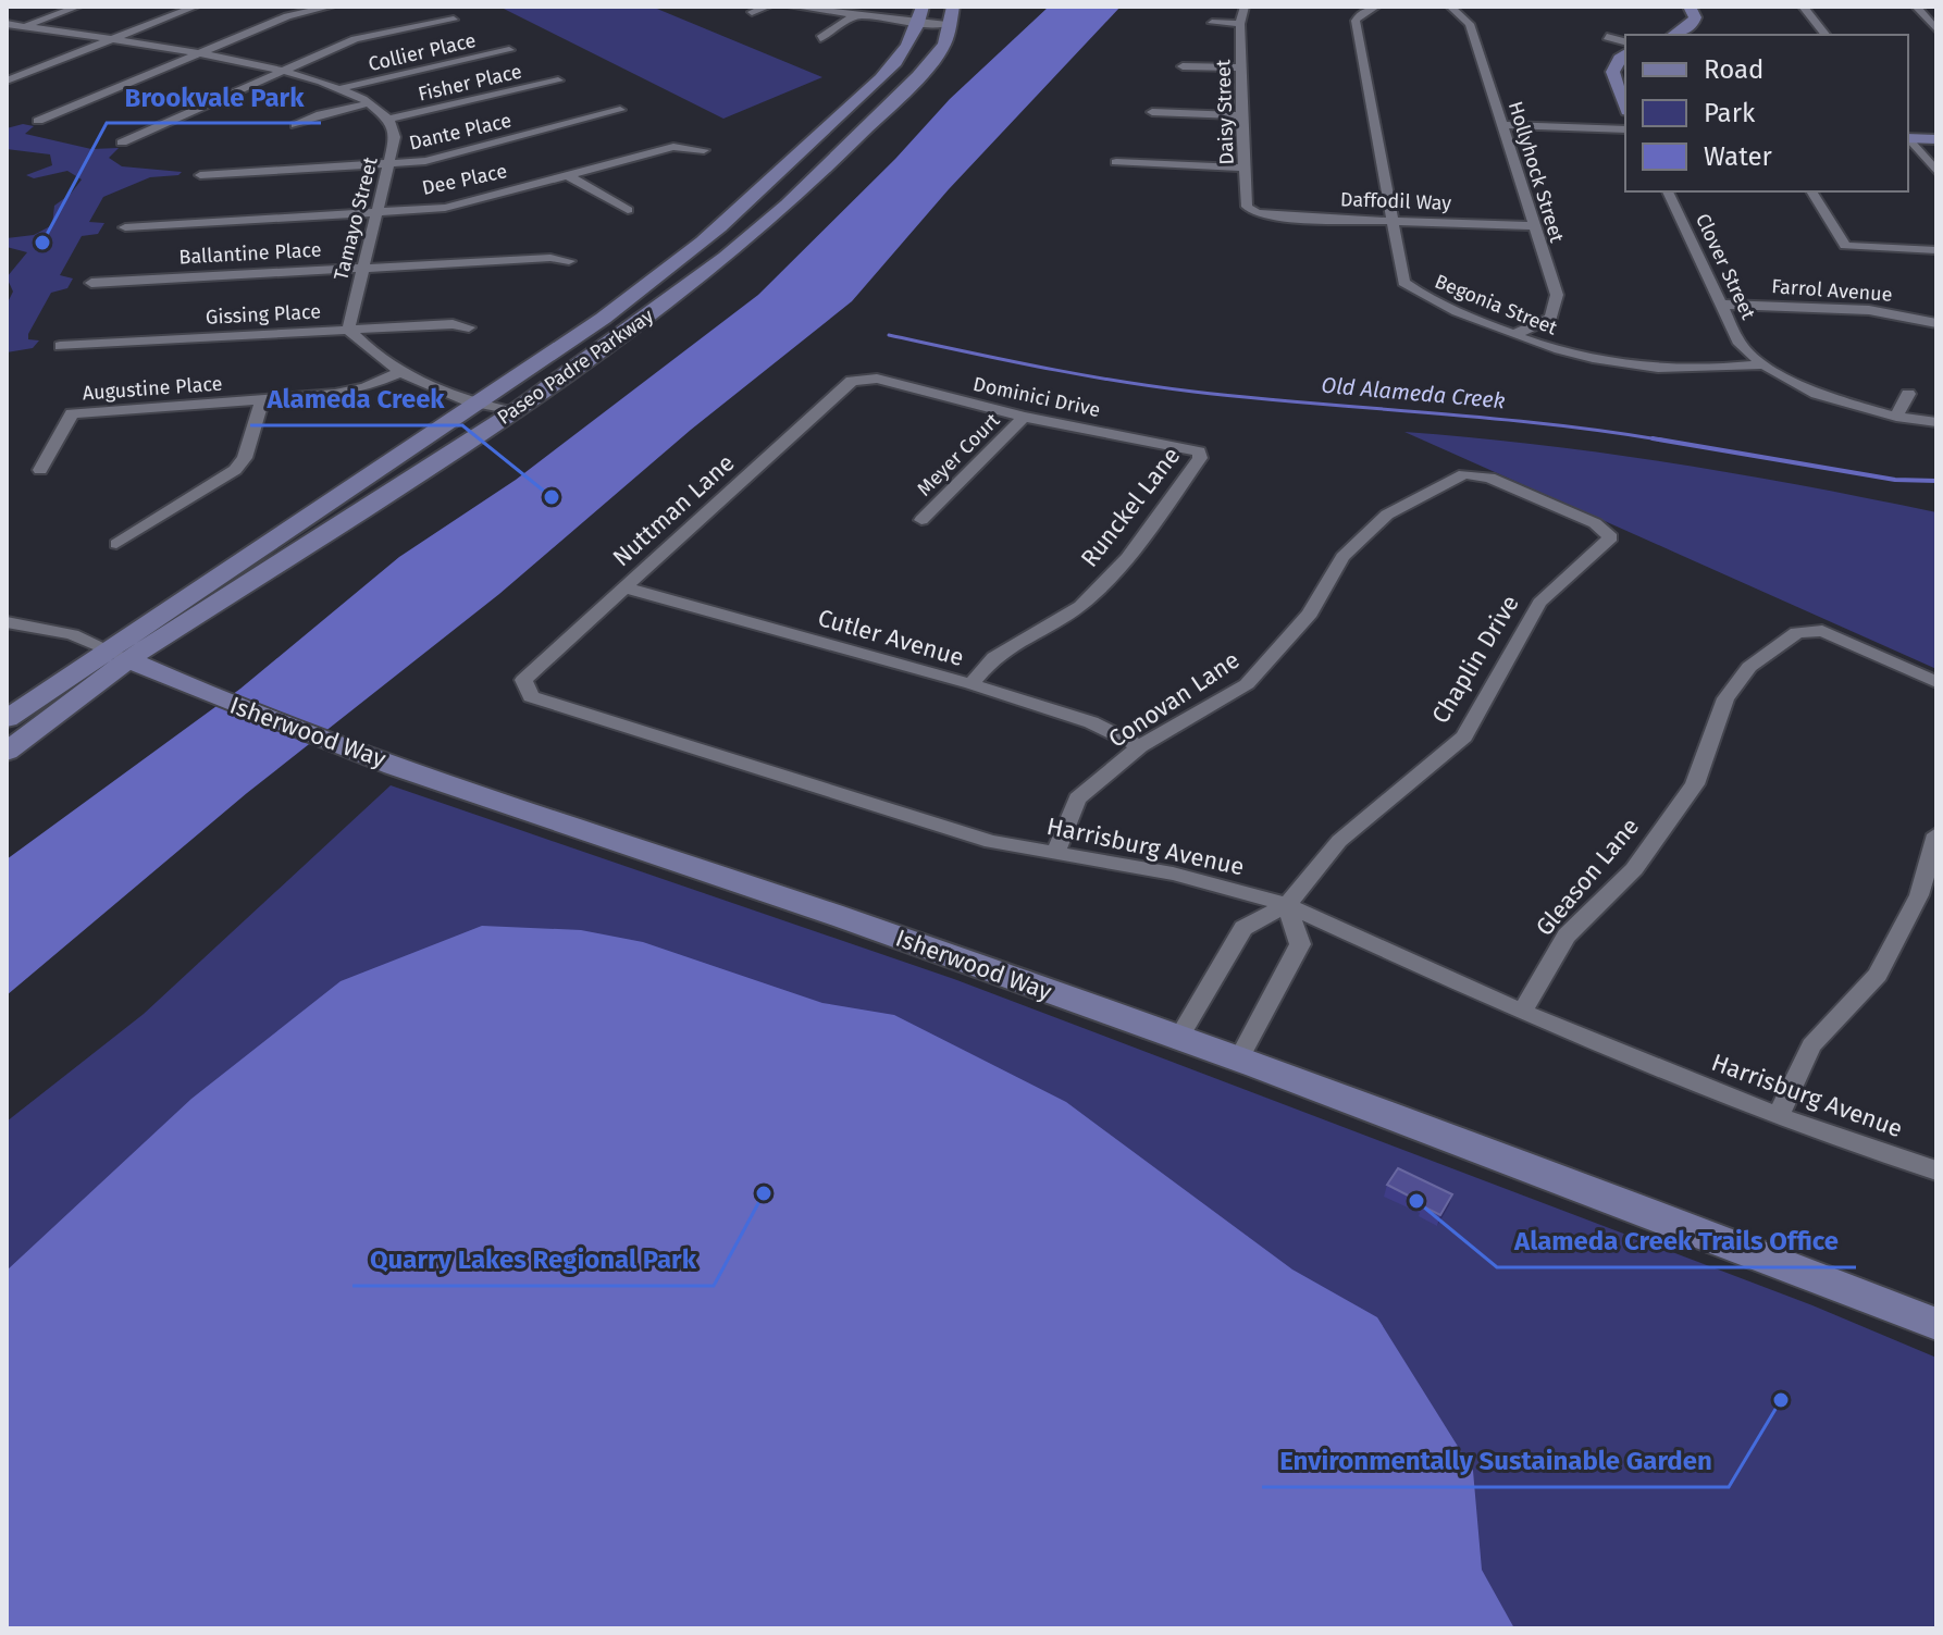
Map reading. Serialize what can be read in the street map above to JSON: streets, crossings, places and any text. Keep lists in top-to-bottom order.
{
  "streets": {
    "main road": ["Paseo Padre Parkway", "Isherwood Way"],
    "street": [
      "Collier Place",
      "Fisher Place",
      "Daisy Street",
      "Dante Place",
      "Hollyhock Street",
      "Dee Place",
      "Daffodil Way",
      "Tamayo Street",
      "Ballantine Place",
      "Clover Street",
      "Farrol Avenue",
      "Begonia Street",
      "Gissing Place",
      "Augustine Place",
      "Dominici Drive",
      "Meyer Court",
      "Runckel Lane",
      "Nuttman Lane",
      "Cutler Avenue",
      "Chaplin Drive",
      "Conovan Lane",
      "Harrisburg Avenue",
      "Gleason Lane"
    ]
  },
  "crossings": [
    ["Fisher Place", "Tamayo Street"],
    ["Daisy Street", "Daffodil Way"],
    ["Dante Place", "Tamayo Street"],
    ["Hollyhock Street", "Daffodil Way"],
    ["Hollyhock Street", "Begonia Street"],
    ["Dee Place", "Tamayo Street"],
    ["Daffodil Way", "Begonia Street"],
    ["Tamayo Street", "Ballantine Place"],
    ["Tamayo Street", "Gissing Place"],
    ["Clover Street", "Farrol Avenue"],
    ["Clover Street", "Begonia Street"],
    ["Paseo Padre Parkway", "Isherwood Way"],
    ["Dominici Drive", "Meyer Court"],
    ["Dominici Drive", "Runckel Lane"],
    ["Dominici Drive", "Nuttman Lane"],
    ["Runckel Lane", "Cutler Avenue"],
    ["Nuttman Lane", "Cutler Avenue"],
    ["Nuttman Lane", "Harrisburg Avenue"],
    ["Cutler Avenue", "Conovan Lane"],
    ["Chaplin Drive", "Conovan Lane"],
    ["Chaplin Drive", "Isherwood Way"],
    ["Chaplin Drive", "Harrisburg Avenue"],
    ["Conovan Lane", "Harrisburg Avenue"],
    ["Harrisburg Avenue", "Gleason Lane"]
  ],
  "water": ["Old Alameda Creek"],
  "places": [
    "Brookvale Park",
    "Alameda Creek",
    "Quarry Lakes Regional Park",
    "Alameda Creek Trails Office",
    "Environmentally Sustainable Garden"
  ],
  "legend": ["Road", "Park", "Water"]
}
